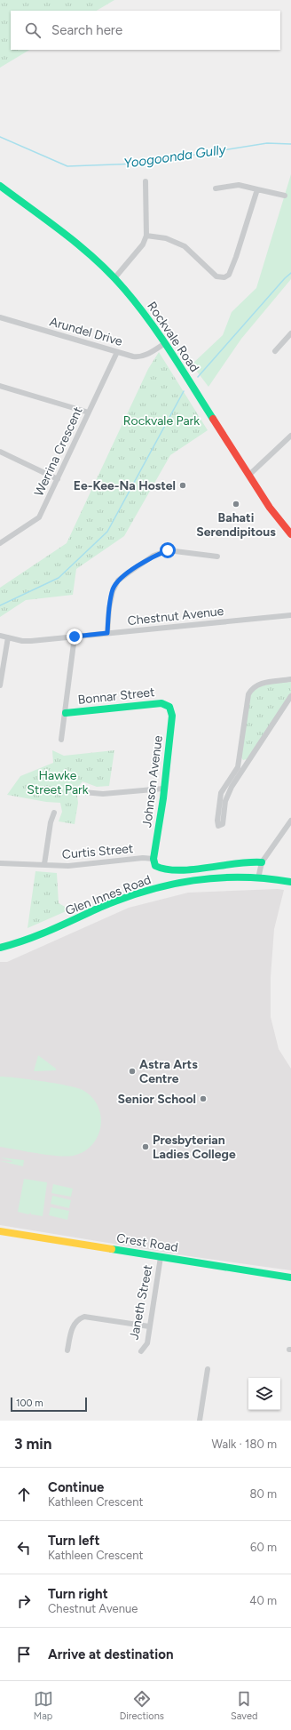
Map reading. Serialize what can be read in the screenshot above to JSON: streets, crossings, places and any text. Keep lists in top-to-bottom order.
{
  "streets": {
    "street": [
      "Arundel Drive",
      "Rockvale Road",
      "Werrina Crescent",
      "Chestnut Avenue",
      "Bonnar Street",
      "Johnson Avenue",
      "Curtis Street",
      "Glen Innes Road",
      "Crest Road",
      "Janeth Street"
    ]
  },
  "crossings": [
    ["Arundel Drive", "Rockvale Road"],
    ["Arundel Drive", "Werrina Crescent"],
    ["Bonnar Street", "Johnson Avenue"],
    ["Johnson Avenue", "Curtis Street"],
    ["Crest Road", "Janeth Street"]
  ],
  "water": ["Yoogoonda Gully"],
  "parks": ["Rockvale Park", "Hawke Street Park"],
  "places": [
    "Ee-Kee-Na Hostel",
    "Bahati Serendipitous",
    "Astra Arts Centre",
    "Senior School",
    "Presbyterian Ladies College"
  ],
  "scale_bar": "100 m",
  "page": {
    "search": "Search here",
    "scale": "100 m",
    "heading": ["3 min", "Walk · 180 m"],
    "list": [
      ["Continue", "Kathleen Crescent", "80 m"],
      ["Turn left", "Kathleen Crescent", "60 m"],
      ["Turn right", "Chestnut Avenue", "40 m"],
      "Arrive at destination"
    ],
    "nav": ["Map", "Directions", "Saved"]
  }
}
